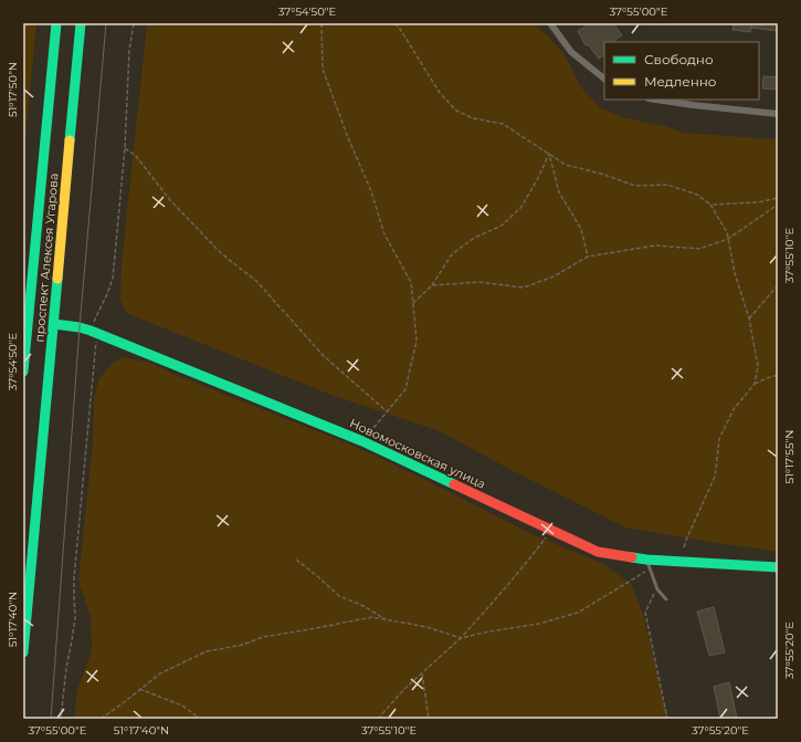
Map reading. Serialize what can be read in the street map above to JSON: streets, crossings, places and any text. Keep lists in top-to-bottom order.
{
  "streets": {
    "main road": ["проспект Алексея Угарова", "Новомосковская улица"]
  },
  "crossings": [
    ["проспект Алексея Угарова", "Новомосковская улица"]
  ],
  "legend": ["Свободно", "Медленно"],
  "coordinates": [
    "37°54'50\"E",
    "37°55'00\"E",
    "51°17'50\"N",
    "37°55'10\"E",
    "51°17'55\"N",
    "51°17'40\"N",
    "37°55'20\"E"
  ]
}
